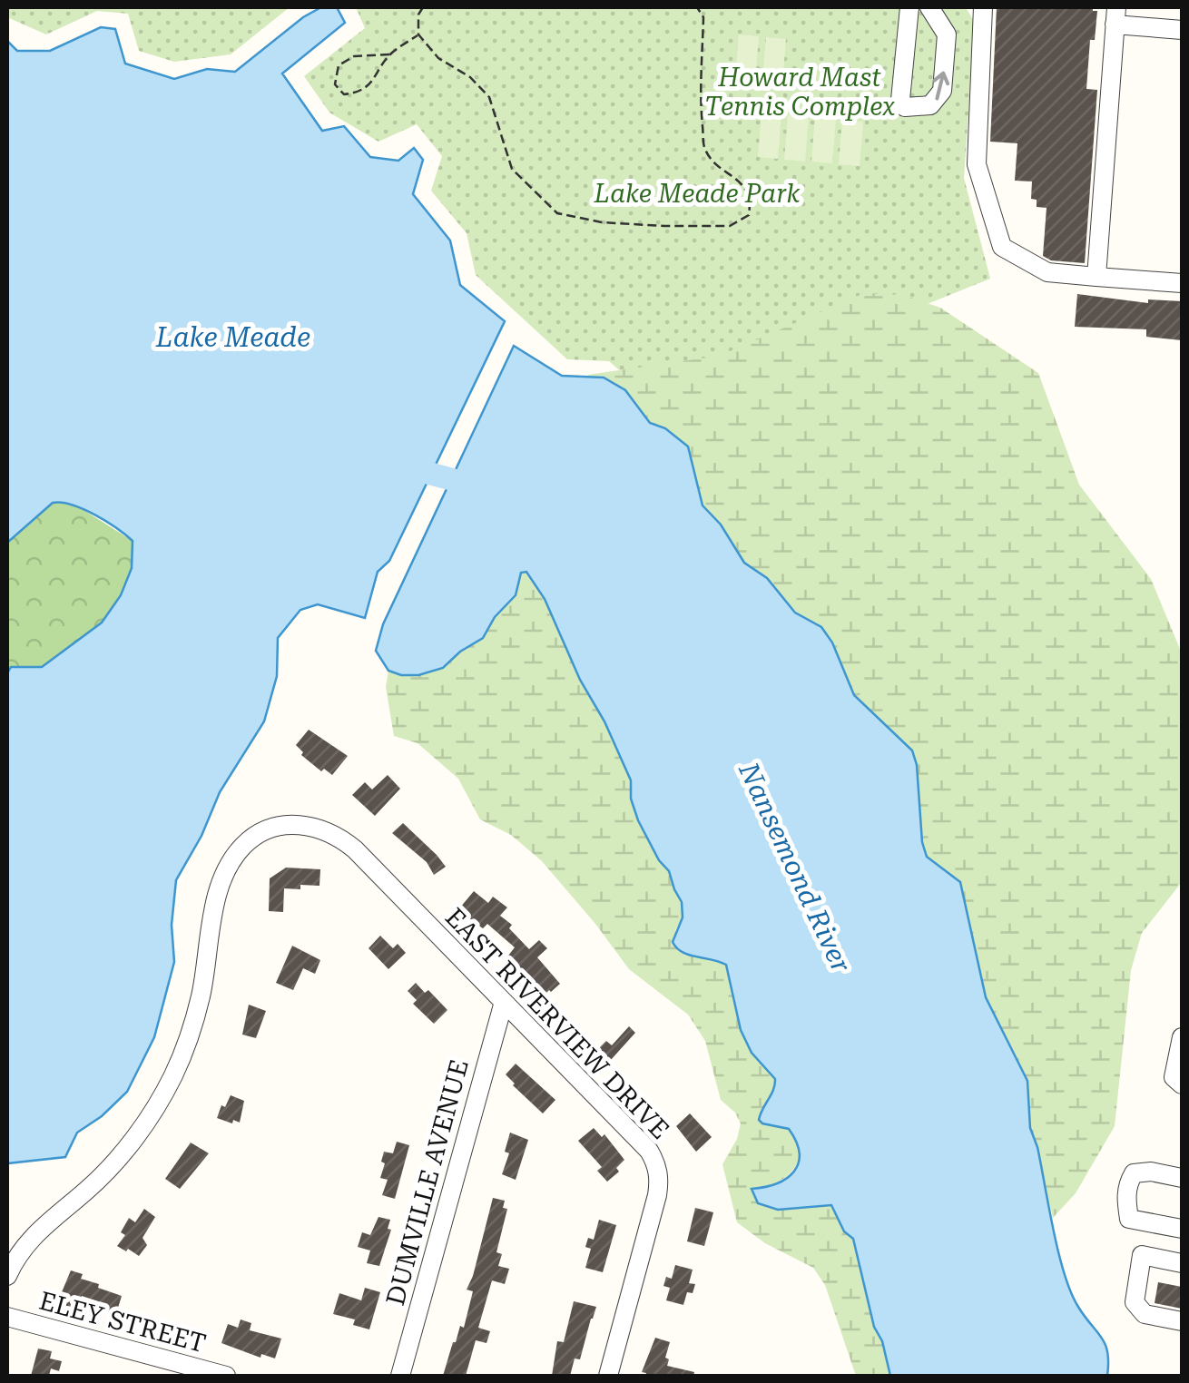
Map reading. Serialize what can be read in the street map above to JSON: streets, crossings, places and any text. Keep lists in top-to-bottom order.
{
  "streets": {
    "street": ["EAST RIVERVIEW DRIVE", "DUMVILLE AVENUE", "ELEY STREET"]
  },
  "crossings": [
    ["EAST RIVERVIEW DRIVE", "DUMVILLE AVENUE"]
  ],
  "water": ["Lake Meade", "Nansemond River"],
  "parks": ["Howard Mast Tennis Complex", "Lake Meade Park"]
}
